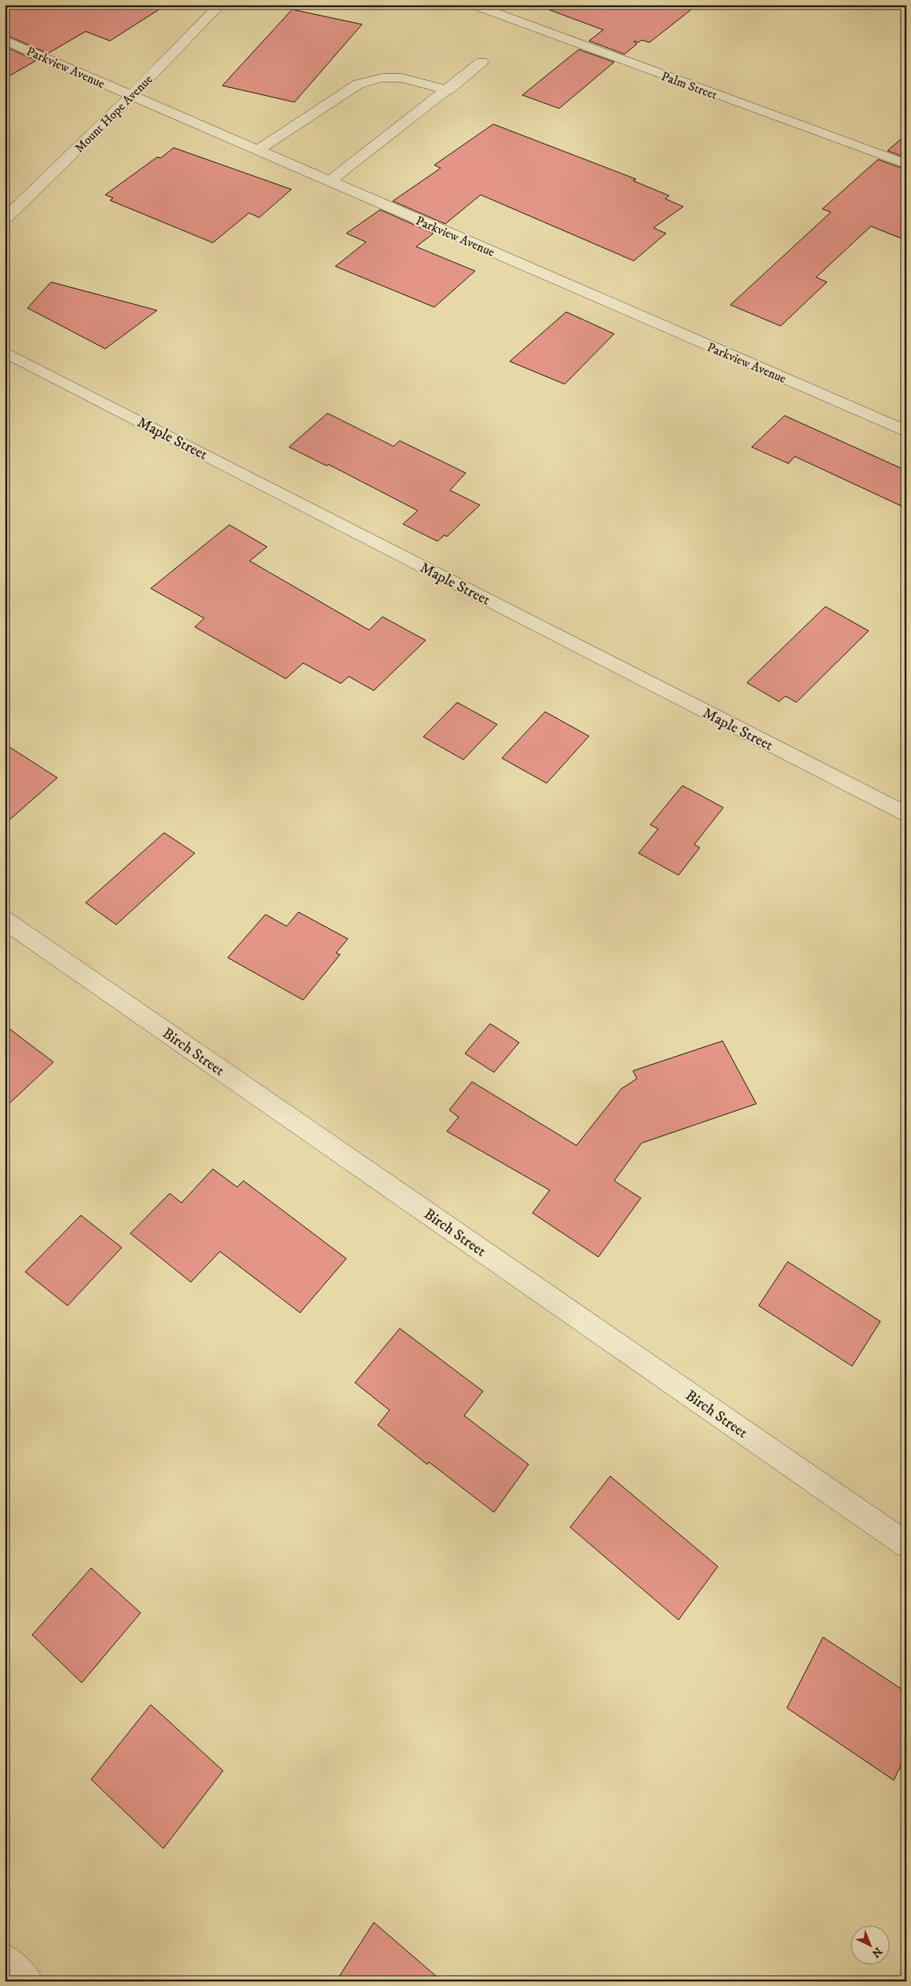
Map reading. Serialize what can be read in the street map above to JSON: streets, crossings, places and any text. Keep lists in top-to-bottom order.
{
  "streets": {
    "street": [
      "Parkview Avenue",
      "Palm Street",
      "Mount Hope Avenue",
      "Maple Street",
      "Birch Street"
    ]
  },
  "crossings": [
    ["Parkview Avenue", "Mount Hope Avenue"]
  ],
  "north": "bottom right"
}
